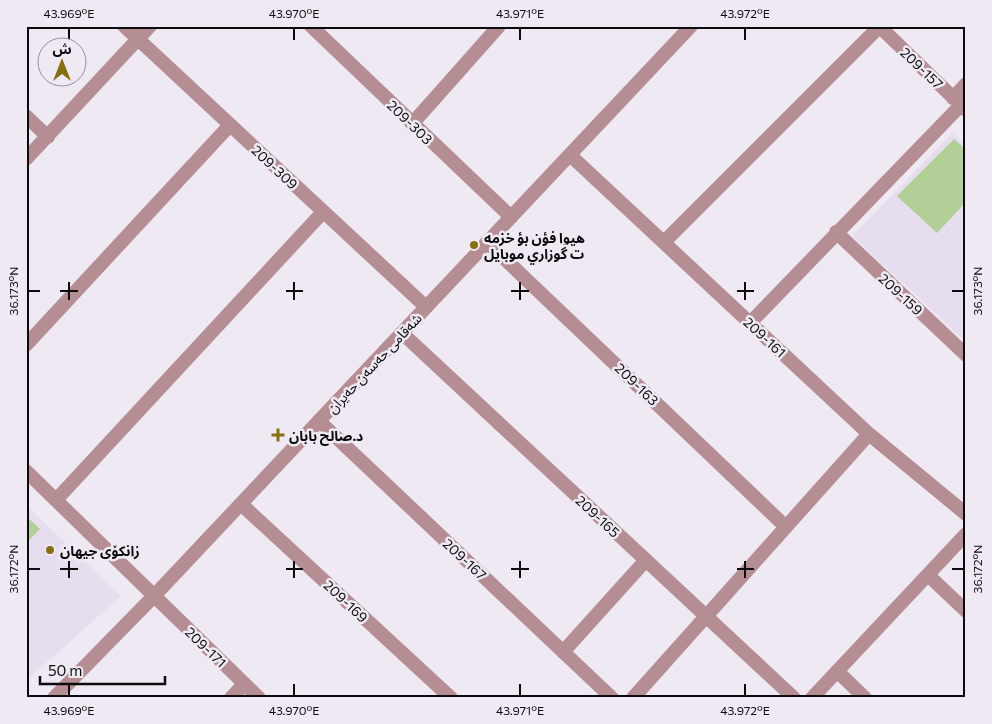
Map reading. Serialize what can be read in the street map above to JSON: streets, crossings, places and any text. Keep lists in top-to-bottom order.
{
  "streets": {
    "street": [
      "209-157",
      "209-303",
      "209-309",
      "209-159",
      "209-161",
      "شەقامی حەسەن حەیران",
      "209-163",
      "209-165",
      "209-167",
      "209-169",
      "209-171"
    ]
  },
  "crossings": [
    ["209-303", "شەقامی حەسەن حەیران"],
    ["209-309", "شەقامی حەسەن حەیران"],
    ["209-161", "شەقامی حەسەن حەیران"],
    ["شەقامی حەسەن حەیران", "209-163"],
    ["شەقامی حەسەن حەیران", "209-165"],
    ["شەقامی حەسەن حەیران", "209-167"],
    ["شەقامی حەسەن حەیران", "209-169"],
    ["شەقامی حەسەن حەیران", "209-171"]
  ],
  "places": {
    "other": ["هيوا فؤن بؤ خزمه ت گوزاري موبايل", "زانکۆی جیھان"],
    "health": ["د.صالح بابان"]
  },
  "scale_bar": "50 m",
  "north": "top",
  "coordinates": [
    "43.969°E",
    "43.970°E",
    "43.971°E",
    "43.972°E",
    "36.173°N",
    "36.172°N"
  ]
}
